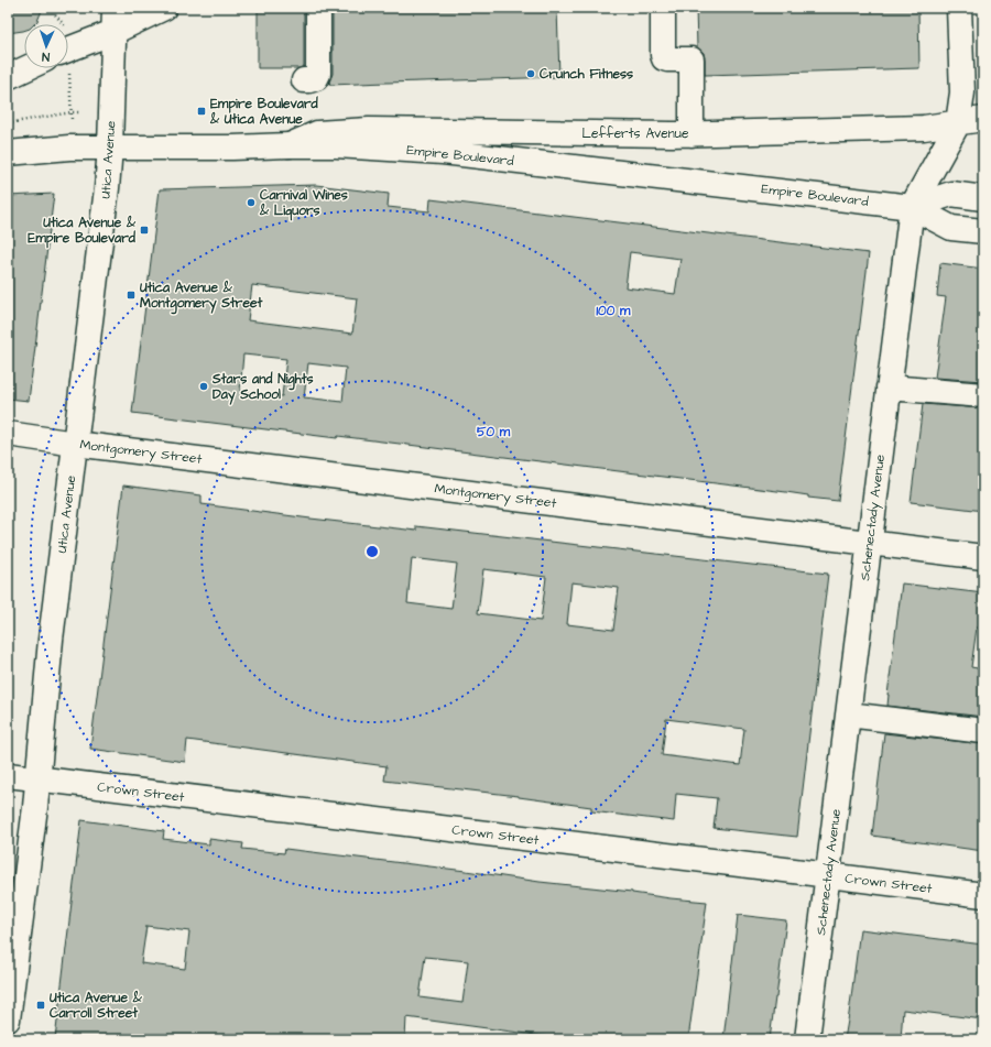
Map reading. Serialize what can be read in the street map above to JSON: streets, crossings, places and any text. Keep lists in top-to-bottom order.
{
  "streets": {
    "street": [
      "Lefferts Avenue",
      "Empire Boulevard",
      "Utica Avenue",
      "Montgomery Street",
      "Schenectady Avenue",
      "Crown Street"
    ]
  },
  "crossings": [
    ["Lefferts Avenue", "Empire Boulevard"],
    ["Lefferts Avenue", "Schenectady Avenue"],
    ["Empire Boulevard", "Utica Avenue"],
    ["Empire Boulevard", "Schenectady Avenue"],
    ["Utica Avenue", "Montgomery Street"],
    ["Utica Avenue", "Crown Street"],
    ["Montgomery Street", "Schenectady Avenue"],
    ["Schenectady Avenue", "Crown Street"]
  ],
  "places": {
    "other": ["Crunch Fitness", "Carnival Wines & Liquors", "Stars and Nights Day School"],
    "transit": [
      "Empire Boulevard & Utica Avenue",
      "Utica Avenue & Empire Boulevard",
      "Utica Avenue & Montgomery Street",
      "Utica Avenue & Carroll Street"
    ]
  },
  "north": "bottom",
  "rings": ["100 m", "50 m"]
}
